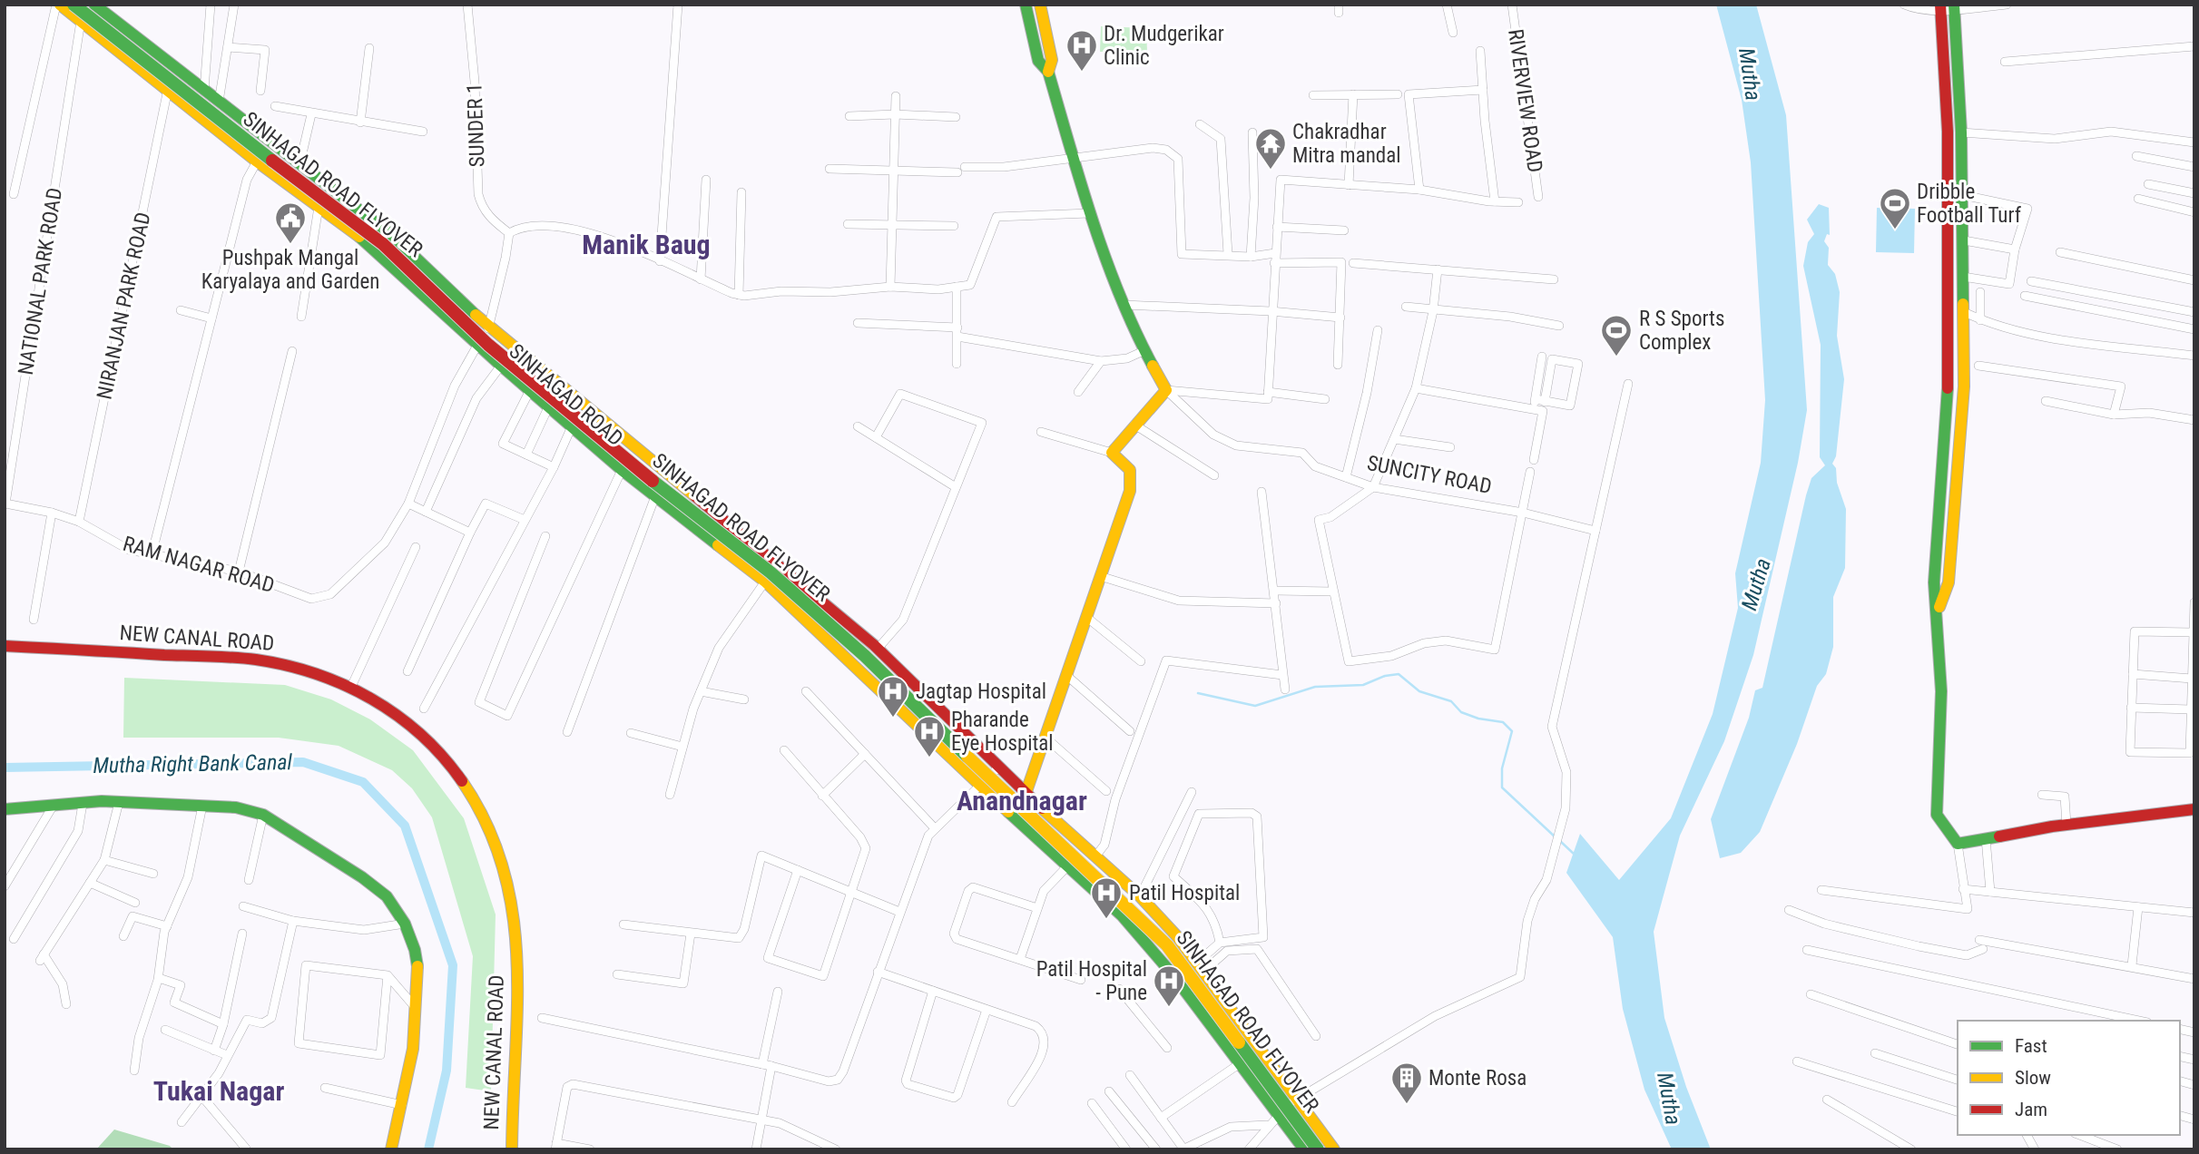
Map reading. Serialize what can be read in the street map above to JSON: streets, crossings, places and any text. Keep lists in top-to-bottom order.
{
  "streets": {
    "main road": [
      "SINHAGAD ROAD FLYOVER",
      "SINHAGAD ROAD",
      "SUNCITY ROAD",
      "NEW CANAL ROAD"
    ],
    "street": [
      "RIVERVIEW ROAD",
      "SUNDER 1",
      "NATIONAL PARK ROAD",
      "NIRANJAN PARK ROAD",
      "RAM NAGAR ROAD"
    ]
  },
  "crossings": [
    ["NATIONAL PARK ROAD", "NIRANJAN PARK ROAD"],
    ["NATIONAL PARK ROAD", "SINHAGAD ROAD"],
    ["NATIONAL PARK ROAD", "RAM NAGAR ROAD"],
    ["NIRANJAN PARK ROAD", "SINHAGAD ROAD"],
    ["NIRANJAN PARK ROAD", "RAM NAGAR ROAD"],
    ["SINHAGAD ROAD", "RAM NAGAR ROAD"]
  ],
  "districts": ["Manik Baug", "Anandnagar", "Tukai Nagar"],
  "water": ["Mutha", "Mutha Right Bank Canal"],
  "places": {
    "hospital": [
      "Dr. Mudgerikar Clinic",
      "Jagtap Hospital",
      "Pharande Eye Hospital",
      "Patil Hospital",
      "Patil Hospital - Pune"
    ],
    "temple": ["Chakradhar Mitra mandal"],
    "sports": ["Dribble Football Turf", "R S Sports Complex"],
    "public building": ["Pushpak Mangal Karyalaya and Garden"],
    "building": ["Monte Rosa"]
  },
  "legend": ["Fast", "Slow", "Jam"]
}
